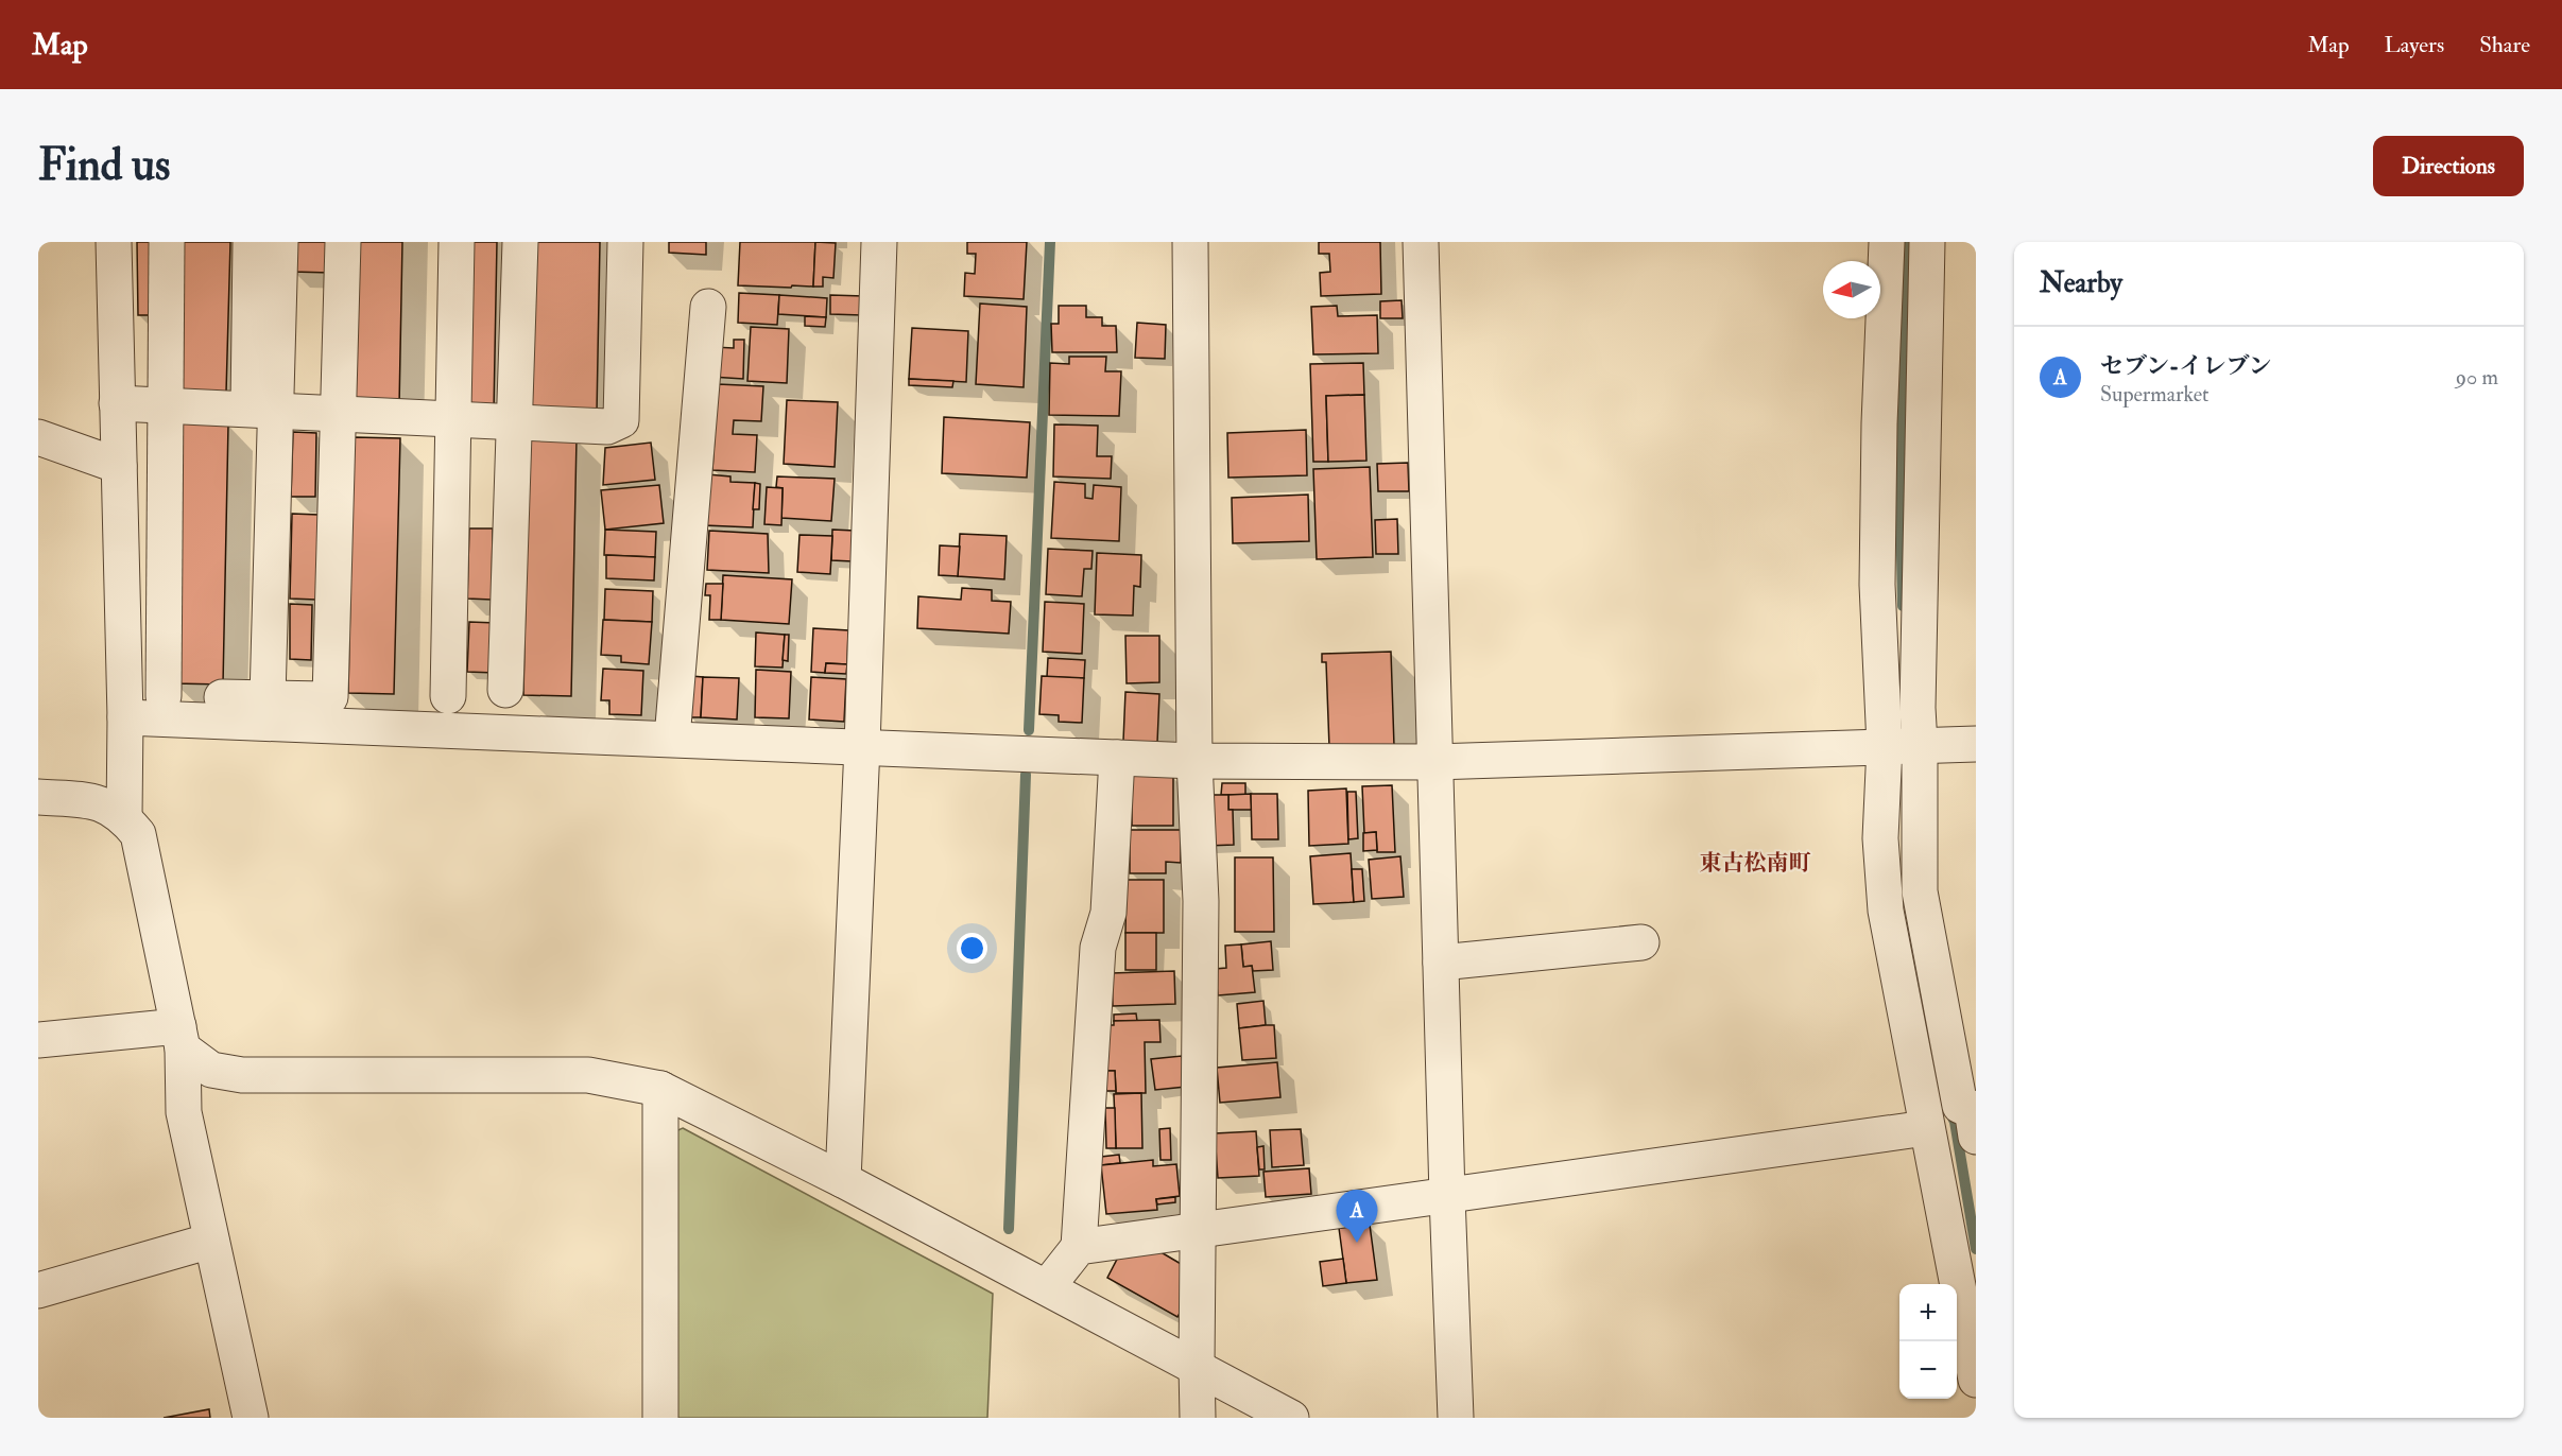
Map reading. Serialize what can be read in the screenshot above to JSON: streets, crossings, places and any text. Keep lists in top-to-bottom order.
{
  "districts": ["東古松南町"],
  "north": "left",
  "page": {
    "header": "Map",
    "nav": ["Map", "Layers", "Share"],
    "buttons": "Directions",
    "title": "Find us",
    "heading": "Nearby",
    "list": [
      {
        "mark": "A",
        "name": "セブン-イレブン",
        "note": "Supermarket",
        "value": "90 m"
      }
    ],
    "pins": "A",
    "map_buttons": ["+", "−"]
  }
}
